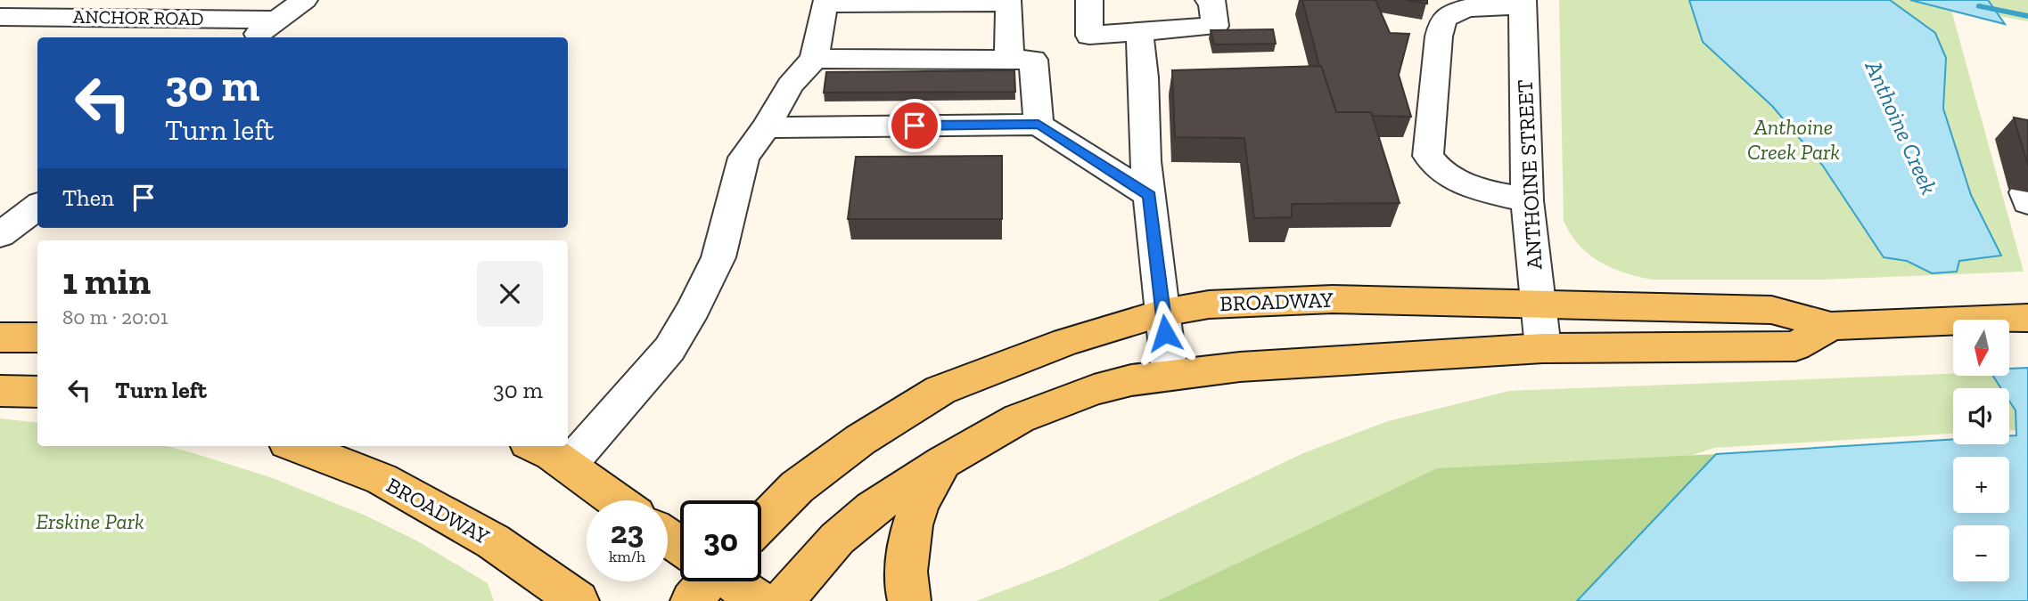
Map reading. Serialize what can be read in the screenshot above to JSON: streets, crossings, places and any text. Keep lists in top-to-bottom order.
{
  "streets": {
    "main road": ["BROADWAY"],
    "street": ["ANCHOR ROAD", "ANTHOINE STREET"]
  },
  "crossings": [
    ["ANTHOINE STREET", "BROADWAY"]
  ],
  "water": ["Anthoine Creek"],
  "parks": ["Anthoine Creek Park", "Erskine Park"],
  "north": "bottom",
  "page": {
    "turn": ["30 m", "Turn left"],
    "then": "Then",
    "heading": ["1 min", "80 m · 20:01"],
    "map_buttons": ["+", "−"],
    "list": [
      {
        "name": "Turn left",
        "value": "30 m"
      }
    ],
    "speed": "23 km/h",
    "limit": "30"
  }
}
